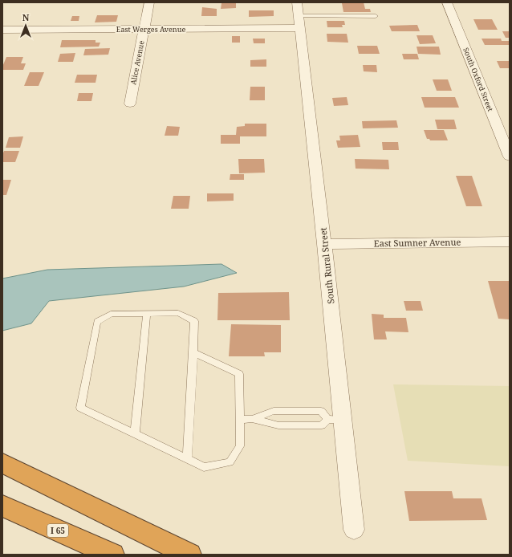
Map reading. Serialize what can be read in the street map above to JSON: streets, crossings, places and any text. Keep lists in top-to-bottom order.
{
  "streets": {
    "highway": ["I 65"],
    "street": [
      "East Werges Avenue",
      "Alice Avenue",
      "South Oxford Street",
      "East Sumner Avenue",
      "South Rural Street"
    ]
  },
  "crossings": [
    ["East Werges Avenue", "Alice Avenue"],
    ["East Werges Avenue", "South Rural Street"],
    ["East Sumner Avenue", "South Rural Street"]
  ],
  "north": "top"
}
